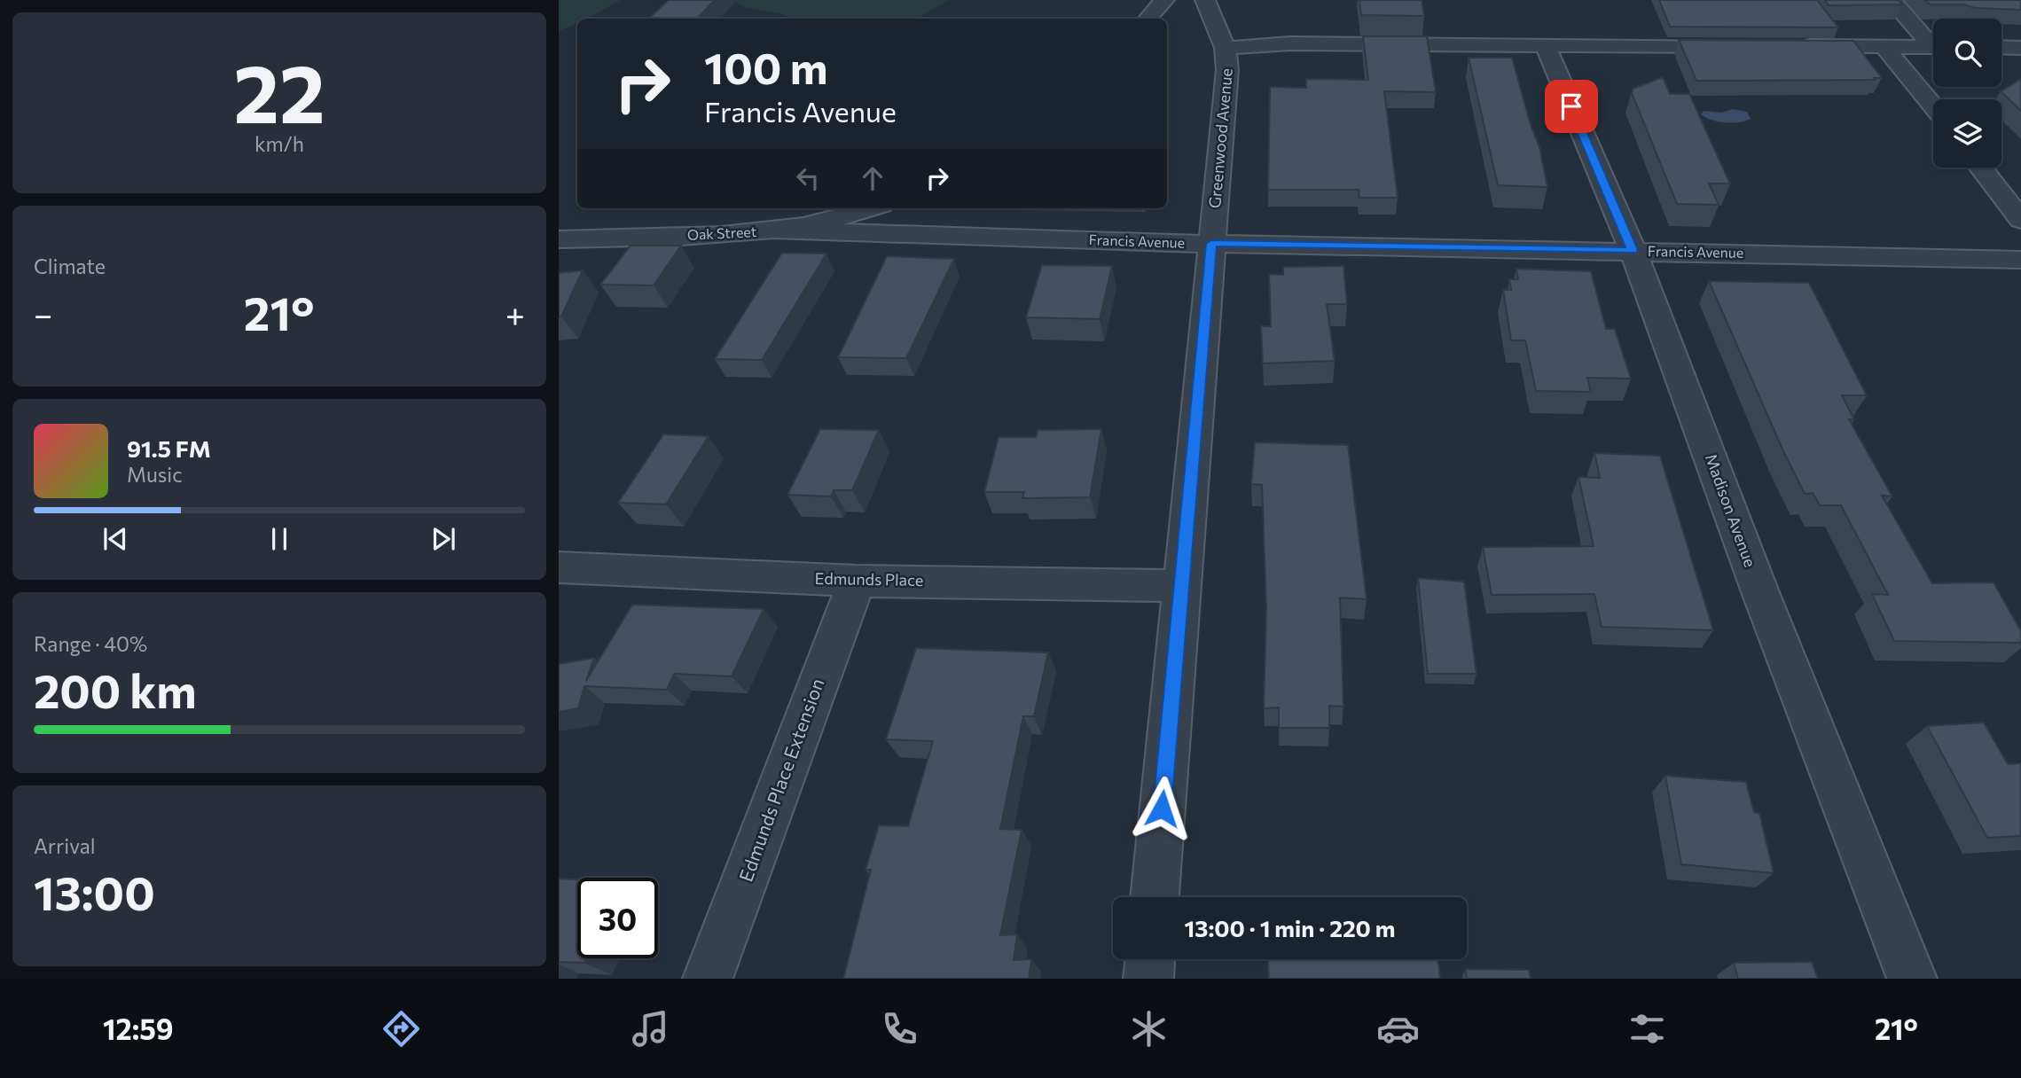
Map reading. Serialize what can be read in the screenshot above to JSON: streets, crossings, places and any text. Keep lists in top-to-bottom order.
{
  "streets": {
    "street": [
      "Greenwood Avenue",
      "Oak Street",
      "Francis Avenue",
      "Madison Avenue",
      "Edmunds Place",
      "Edmunds Place Extension"
    ]
  },
  "crossings": [
    ["Greenwood Avenue", "Francis Avenue"],
    ["Greenwood Avenue", "Madison Avenue"],
    ["Greenwood Avenue", "Edmunds Place"],
    ["Oak Street", "Francis Avenue"],
    ["Francis Avenue", "Madison Avenue"],
    ["Edmunds Place", "Edmunds Place Extension"]
  ],
  "page": {
    "tile": [
      ["22", "km/h"],
      "Climate",
      ["Range · 40%", "200 km"],
      ["Arrival", "13:00"]
    ],
    "turn": ["100 m", "Francis Avenue"],
    "heat": ["−", "21°", "+"],
    "song": ["91.5 FM", "Music"],
    "limit": "30",
    "trip": "13:00 · 1 min · 220 m",
    "tabs": ["12:59", "21°"]
  }
}
